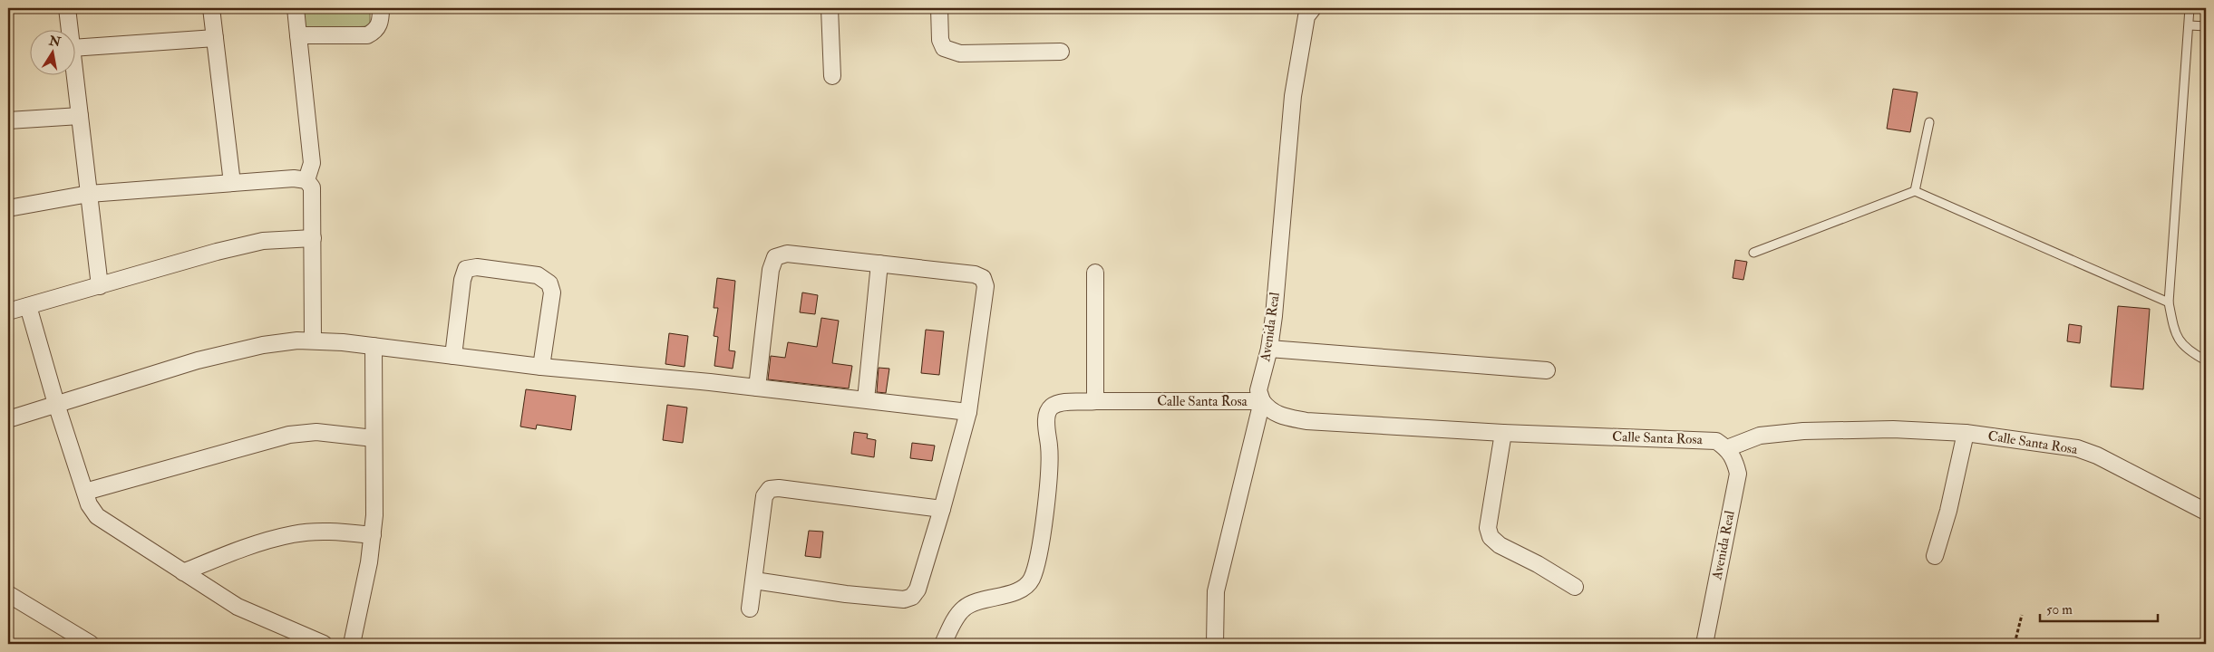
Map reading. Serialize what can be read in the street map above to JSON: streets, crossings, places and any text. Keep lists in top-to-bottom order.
{
  "streets": {
    "street": ["Avenida Real", "Calle Santa Rosa"]
  },
  "crossings": [
    ["Avenida Real", "Calle Santa Rosa"]
  ],
  "scale_bar": "50 m",
  "north": "top"
}
